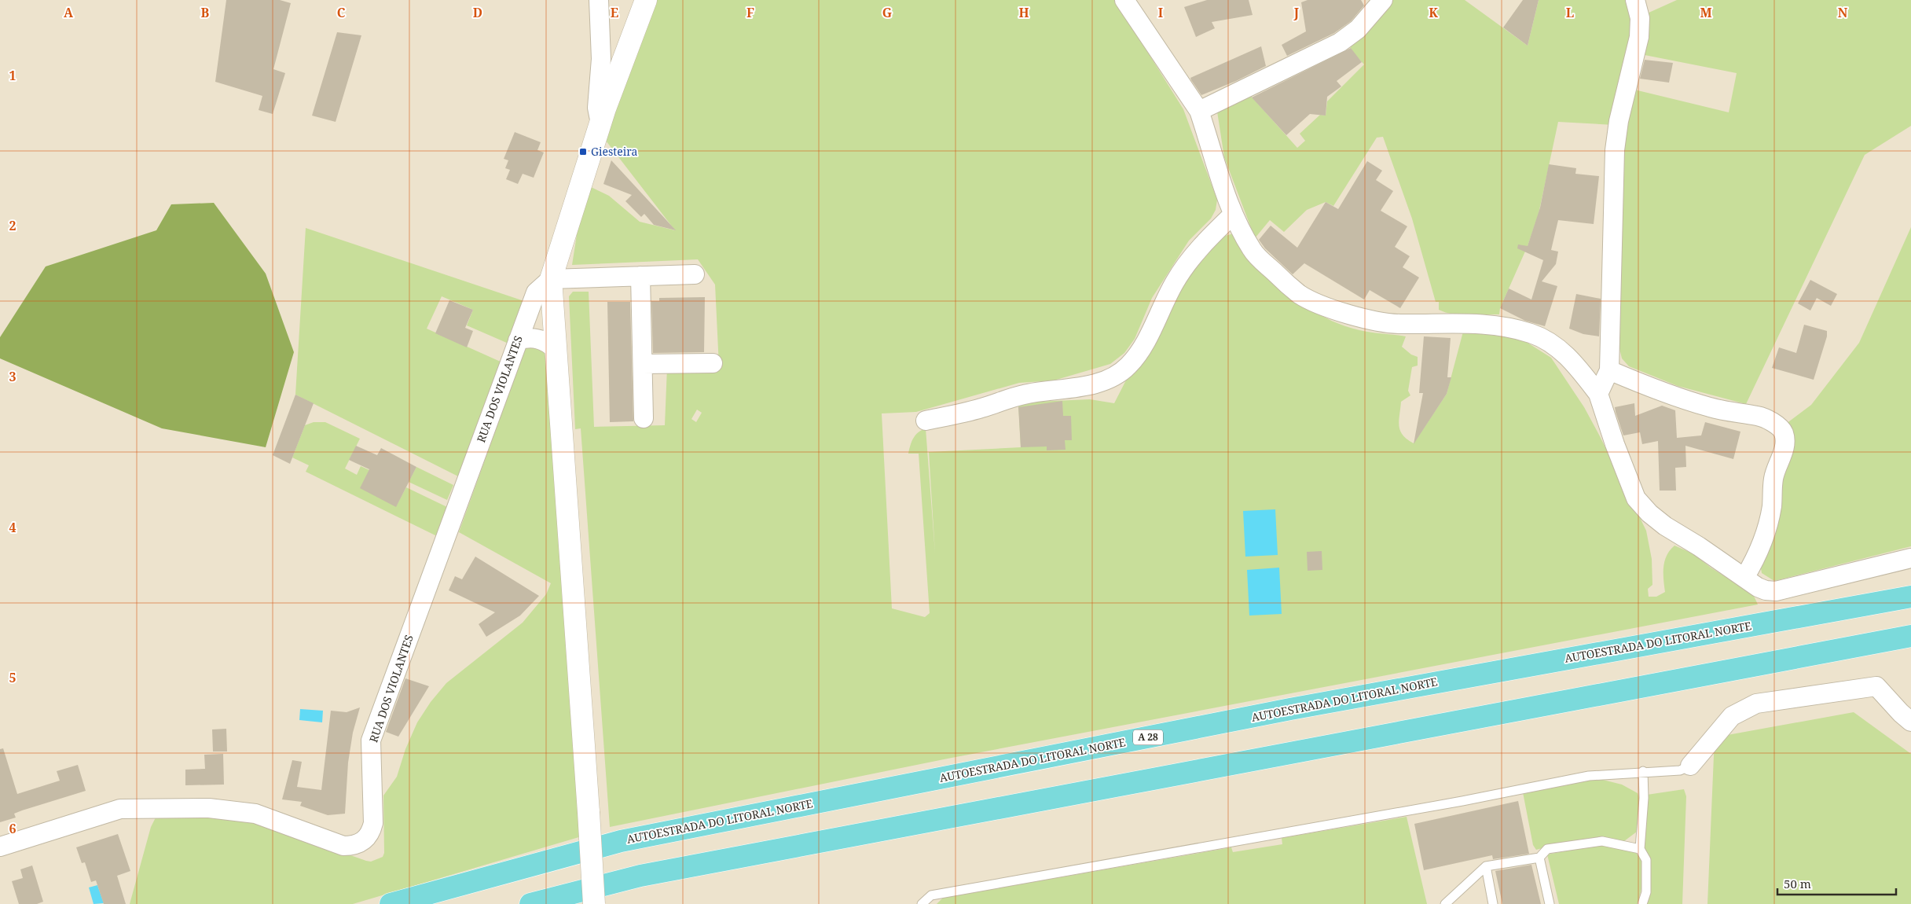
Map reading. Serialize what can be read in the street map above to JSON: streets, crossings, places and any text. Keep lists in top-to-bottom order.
{
  "streets": {
    "highway": ["AUTOESTRADA DO LITORAL NORTE", "A 28"],
    "street": ["RUA DOS VIOLANTES"]
  },
  "places": {
    "transit": ["Giesteira"]
  },
  "scale_bar": "50 m",
  "grid": {
    "columns": [
      "A",
      "B",
      "C",
      "D",
      "E",
      "F",
      "G",
      "H",
      "I",
      "J",
      "K",
      "L",
      "M",
      "N"
    ],
    "rows": [
      "1",
      "2",
      "3",
      "4",
      "5",
      "6"
    ]
  }
}
